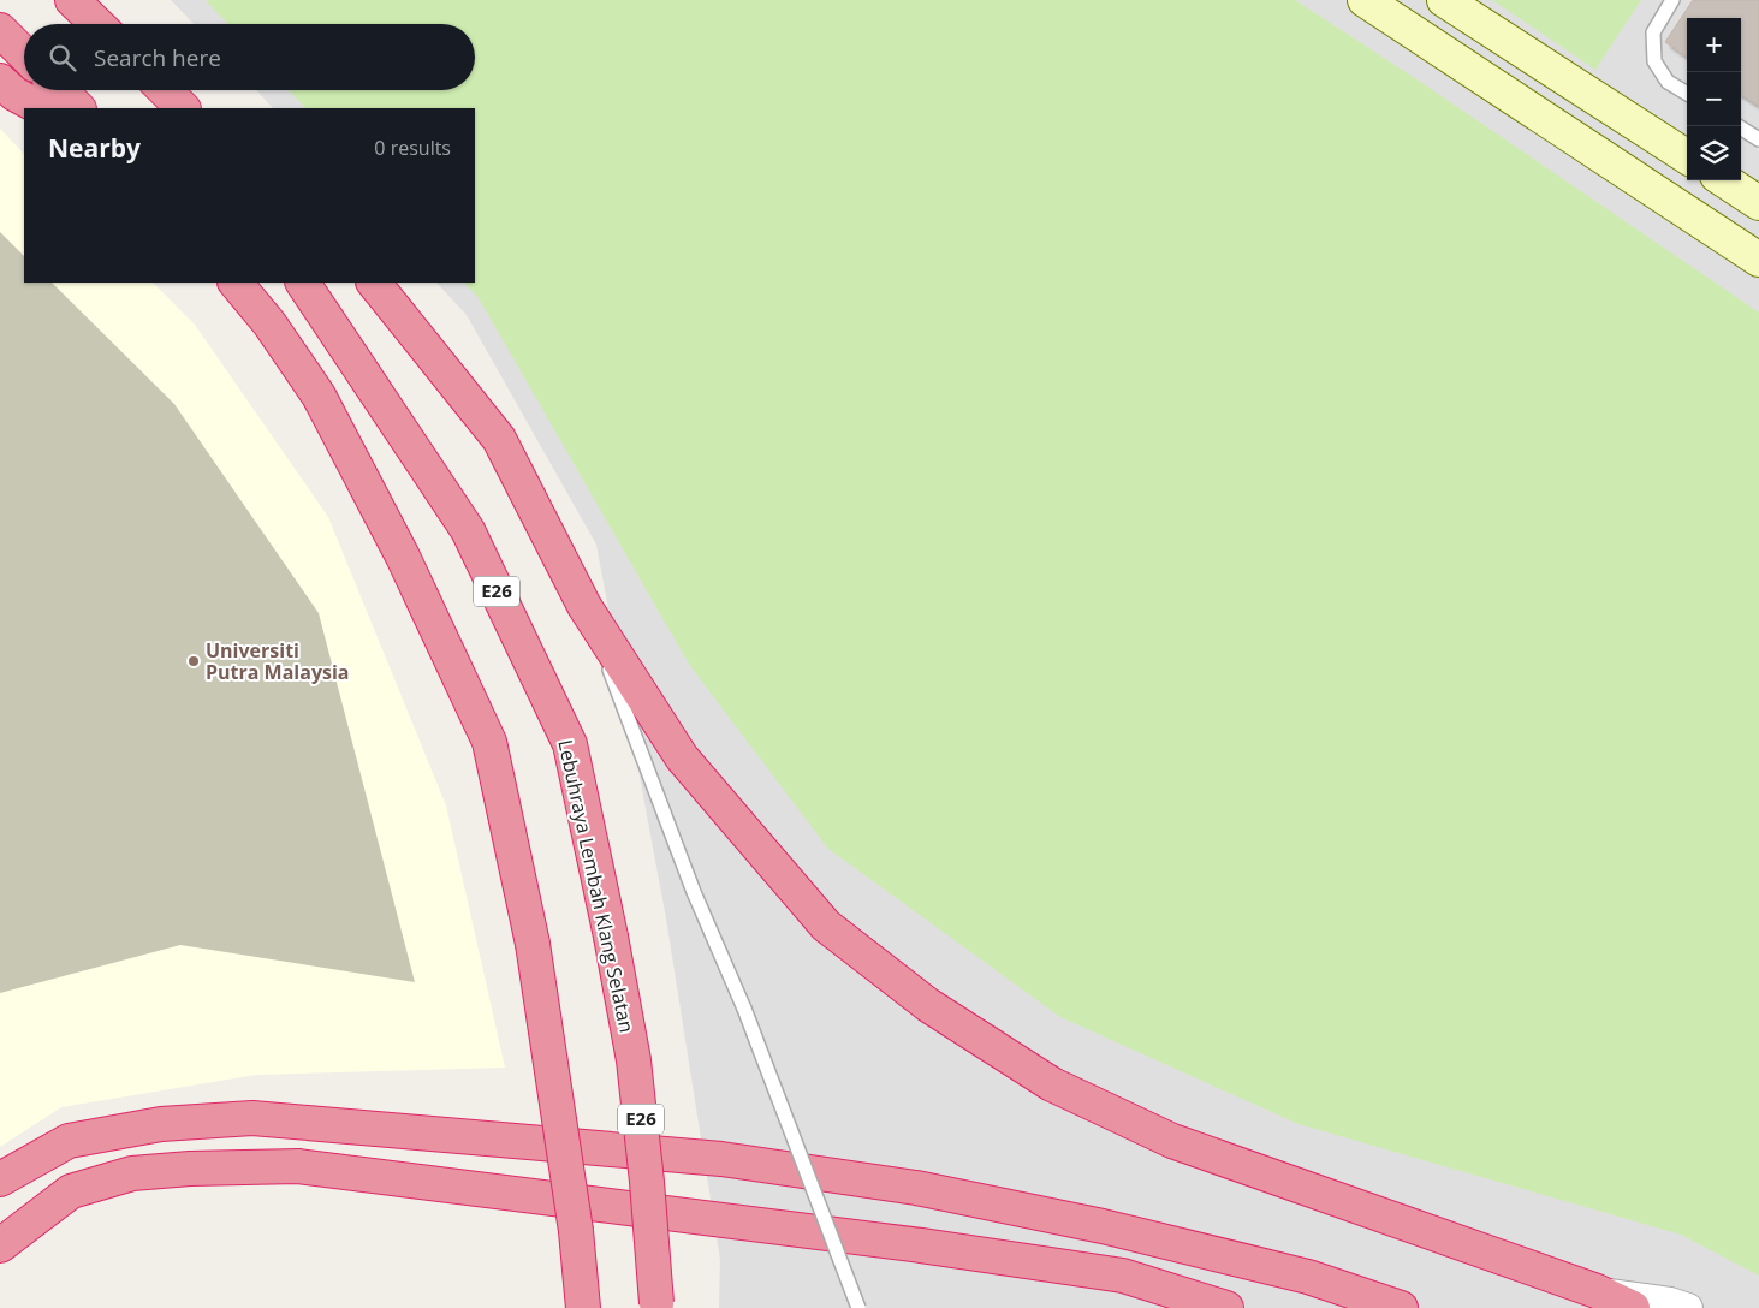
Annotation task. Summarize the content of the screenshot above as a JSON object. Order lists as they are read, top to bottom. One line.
{"streets":{"highway":["E26","Lebuhraya Lembah Klang Selatan"]},"places":["Universiti Putra Malaysia"],"page":{"map_buttons":["+","−"],"search":"Search here","heading":["Nearby","0 results"]}}
